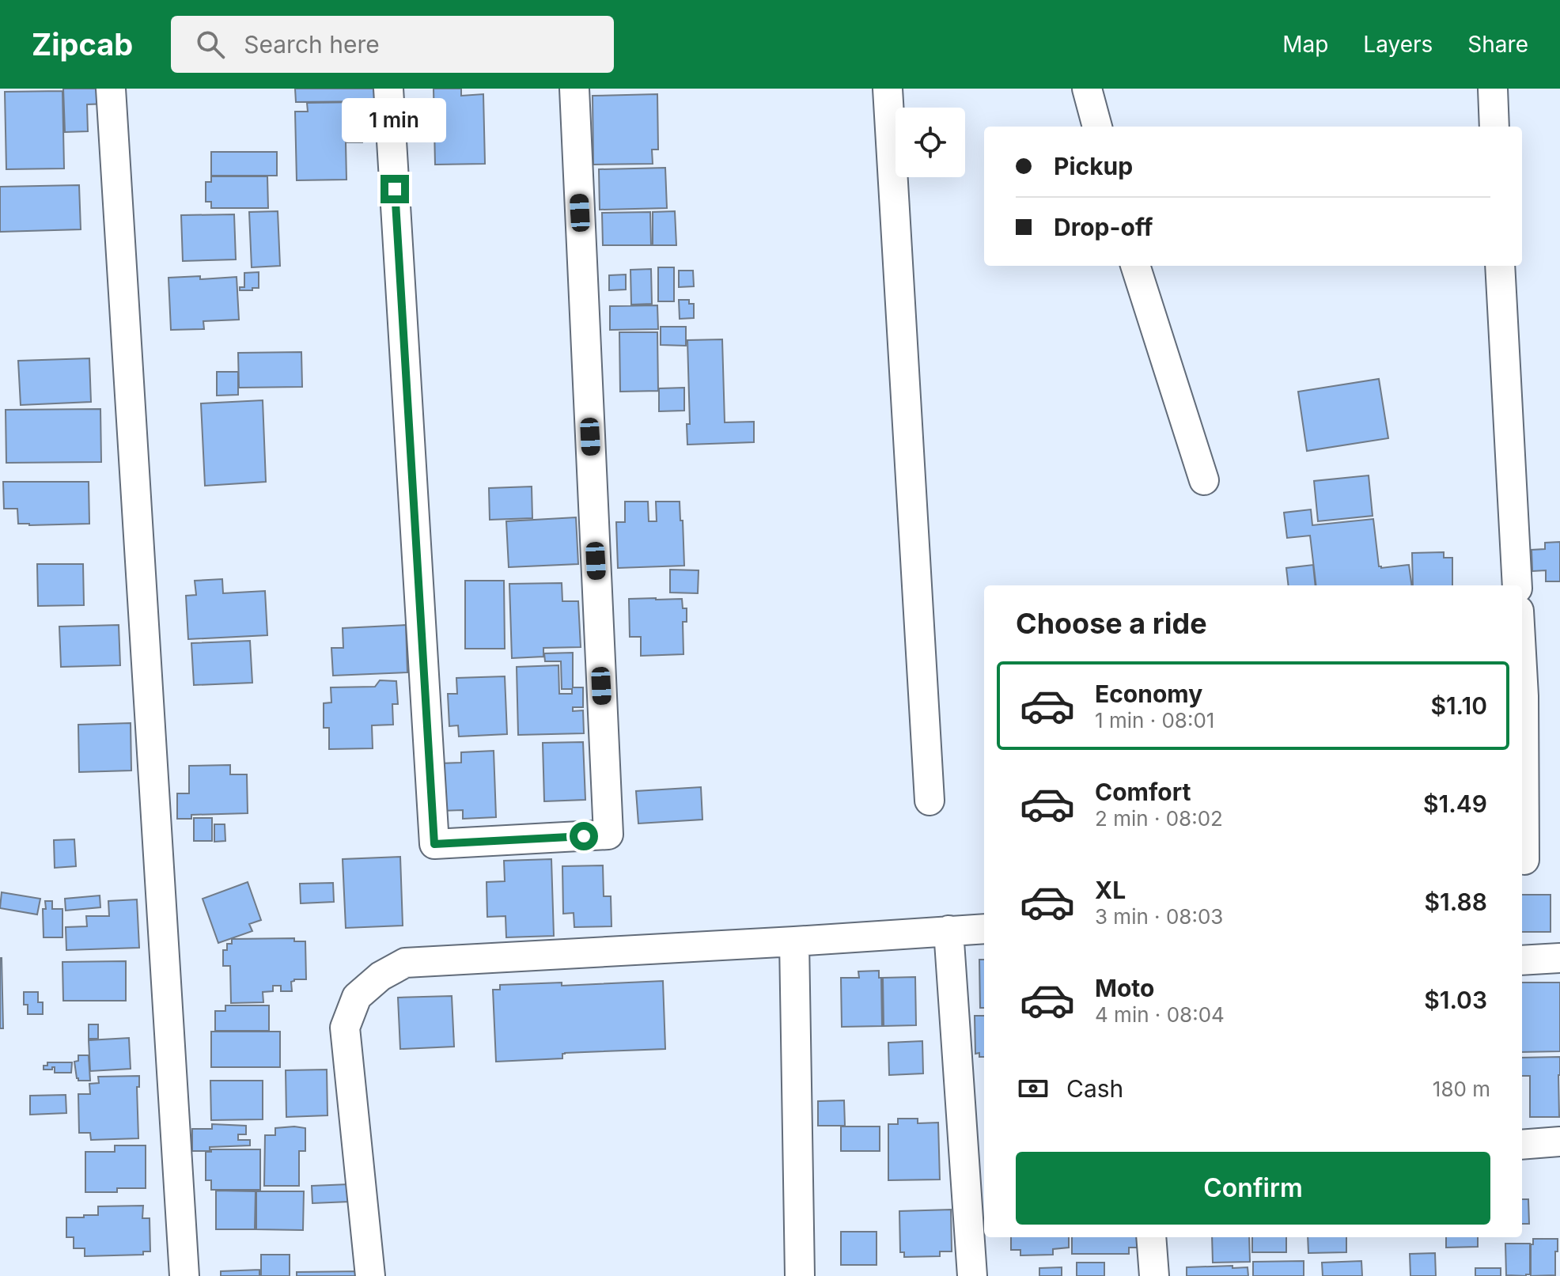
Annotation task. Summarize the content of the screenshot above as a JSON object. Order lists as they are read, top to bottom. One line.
{"page":{"header":"Zipcab","search":"Search here","nav":["Map","Layers","Share"],"bubble":"1 min","banner":["Pickup","Drop-off"],"heading":"Choose a ride","list":[{"name":"Economy","note":"1 min · 08:01","value":"$1.10"},{"name":"Comfort","note":"2 min · 08:02","value":"$1.49"},{"name":"XL","note":"3 min · 08:03","value":"$1.88"},{"name":"Moto","note":"4 min · 08:04","value":"$1.03"}],"pay":["Cash","180 m"],"buttons":"Confirm"}}
